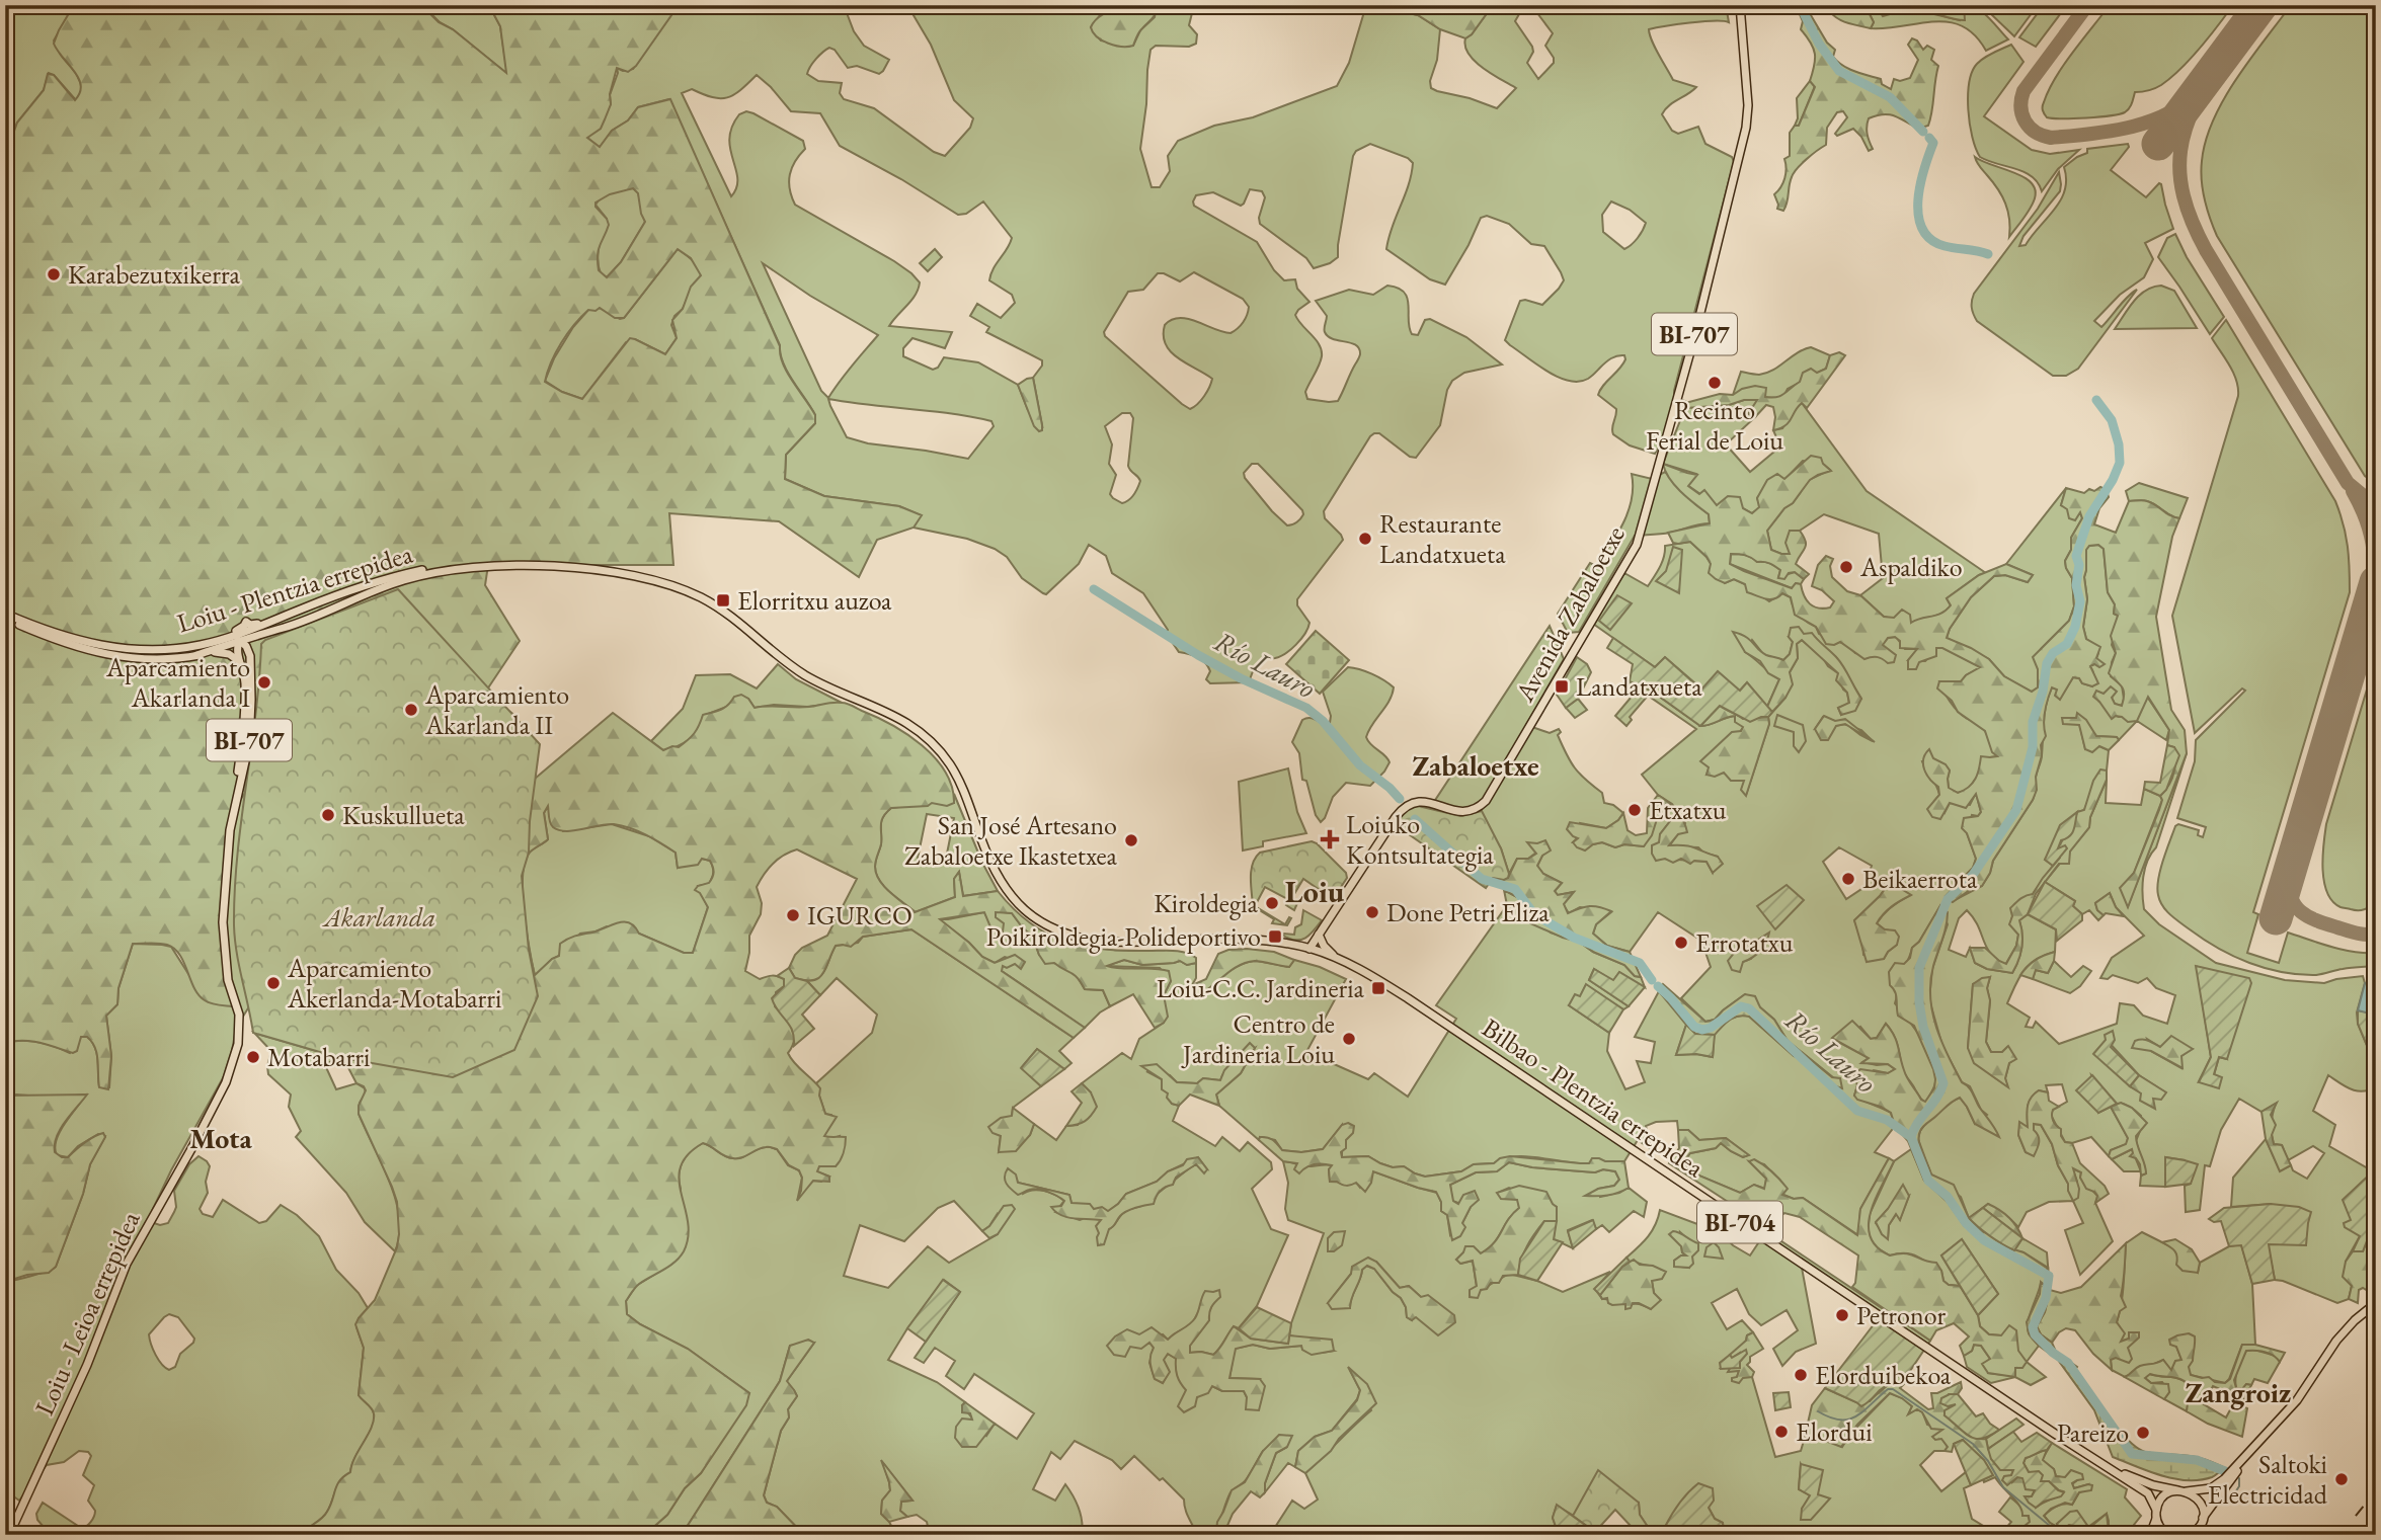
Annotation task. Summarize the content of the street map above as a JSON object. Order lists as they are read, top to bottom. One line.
{"streets":{"main road":["BI-707","Loiu - Plentzia errepidea","Avenida Zabaloetxe","Bilbao - Plentzia errepidea","BI-704","Loiu - Leioa errepidea"]},"crossings":[["BI-707","Avenida Zabaloetxe"],["BI-707","BI-704"],["BI-707","Loiu - Leioa errepidea"],["Bilbao - Plentzia errepidea","BI-704"]],"districts":["Zabaloetxe","Loiu","Mota","Zangroiz"],"water":["Río Lauro"],"parks":["Akarlanda"],"places":{"other":["Karabezutxikerra","Recinto Ferial de Loiu","Restaurante Landatxueta","Aspaldiko","Aparcamiento Akarlanda I","Aparcamiento Akarlanda II","Etxatxu","Kuskullueta","San José Artesano Zabaloetxe Ikastetxea","Beikaerrota","Kiroldegia","Done Petri Eliza","IGURCO","Errotatxu","Aparcamiento Akerlanda-Motabarri","Centro de Jardineria Loiu","Motabarri","Petronor","Elorduibekoa","Elordui","Pareizo","Saltoki Electricidad"],"transit":["Elorritxu auzoa","Landatxueta","Poikiroldegia-Polideportivo","Loiu-C.C. Jardineria"],"health":["Loiuko Kontsultategia"]}}
